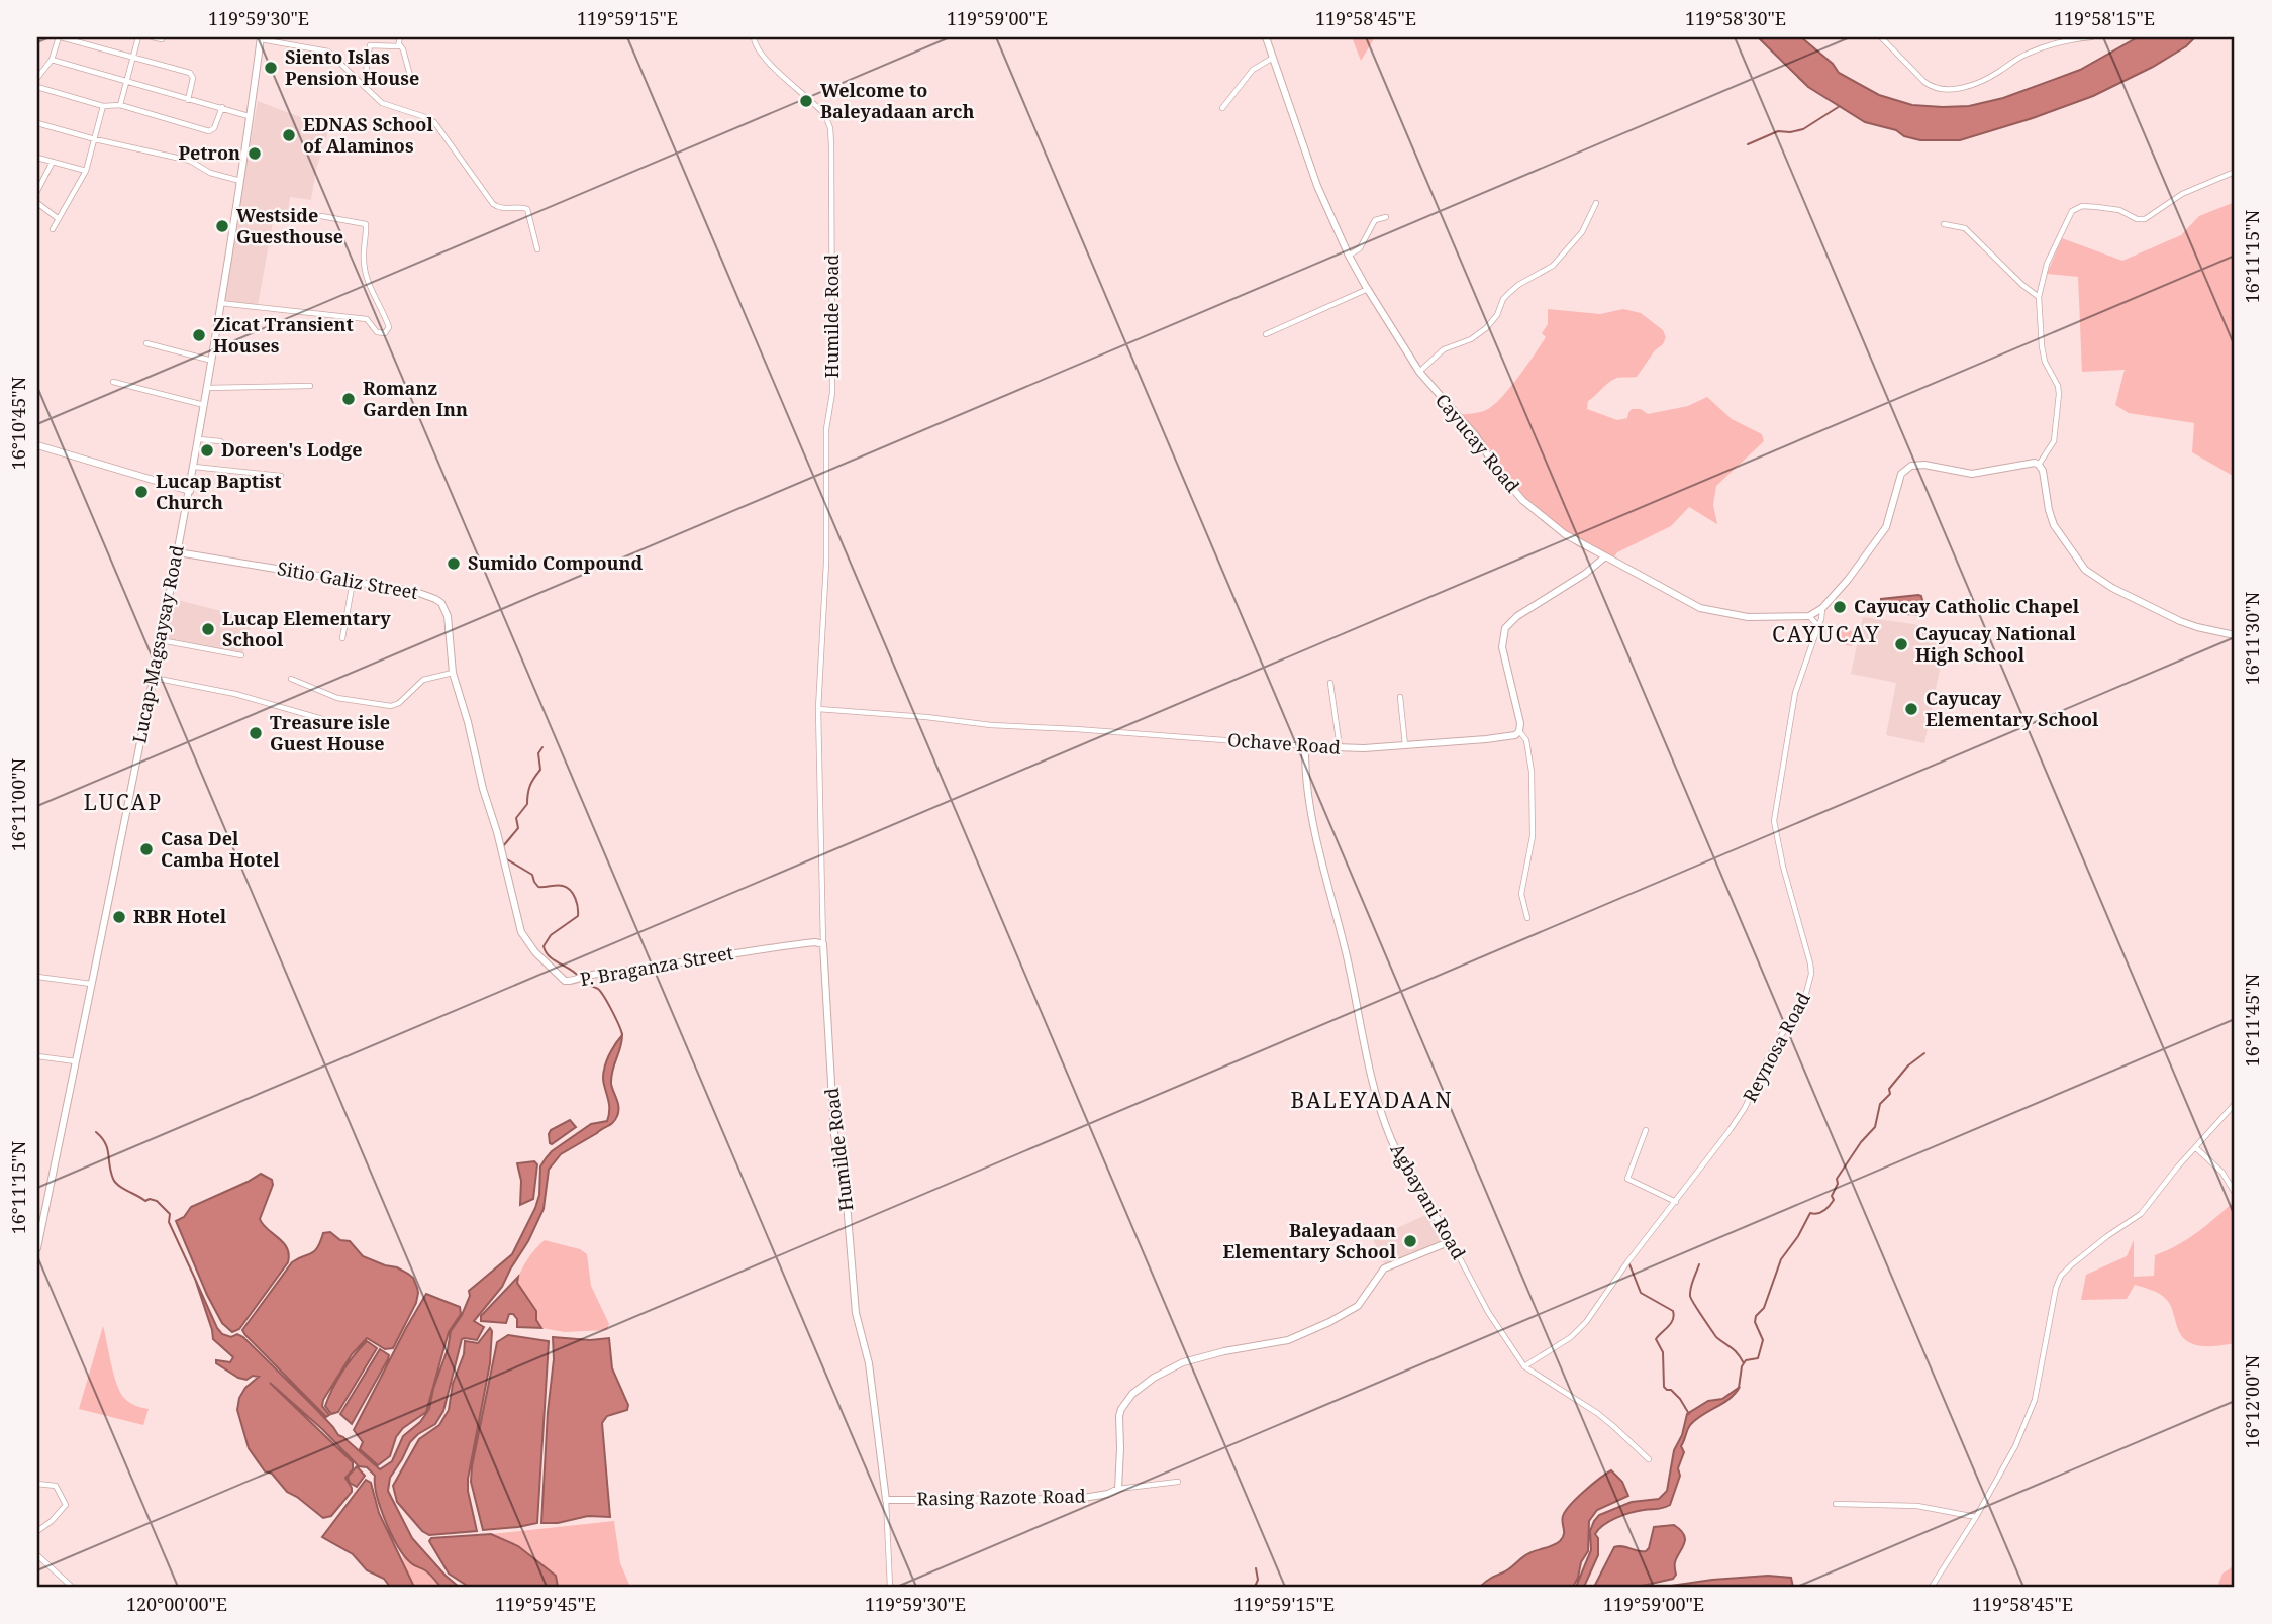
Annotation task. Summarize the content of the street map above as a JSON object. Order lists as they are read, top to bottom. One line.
{"streets":{"street":["Humilde Road","Cayucay Road","Sitio Galiz Street","Lucap-Magsaysay Road","Ochave Road","P. Braganza Street","Reynosa Road","Agbayani Road","Rasing Razote Road"]},"crossings":[["Humilde Road","Ochave Road"],["Humilde Road","P. Braganza Street"],["Humilde Road","Rasing Razote Road"],["Sitio Galiz Street","Lucap-Magsaysay Road"],["Sitio Galiz Street","P. Braganza Street"],["Ochave Road","Agbayani Road"],["Reynosa Road","Agbayani Road"]],"districts":["CAYUCAY","LUCAP","BALEYADAAN"],"places":["Siento Islas Pension House","Welcome to Baleyadaan arch","EDNAS School of Alaminos","Petron","Westside Guesthouse","Zicat Transient Houses","Romanz Garden Inn","Doreen's Lodge","Lucap Baptist Church","Sumido Compound","Cayucay Catholic Chapel","Lucap Elementary School","Cayucay National High School","Cayucay Elementary School","Treasure isle Guest House","Casa Del Camba Hotel","RBR Hotel","Baleyadaan Elementary School"],"coordinates":["119°59'30\"E","119°59'15\"E","119°59'00\"E","119°58'45\"E","119°58'30\"E","119°58'15\"E","16°11'15\"N","16°10'45\"N","16°11'30\"N","16°11'00\"N","16°11'45\"N","16°12'00\"N","120°00'00\"E","119°59'45\"E"]}
